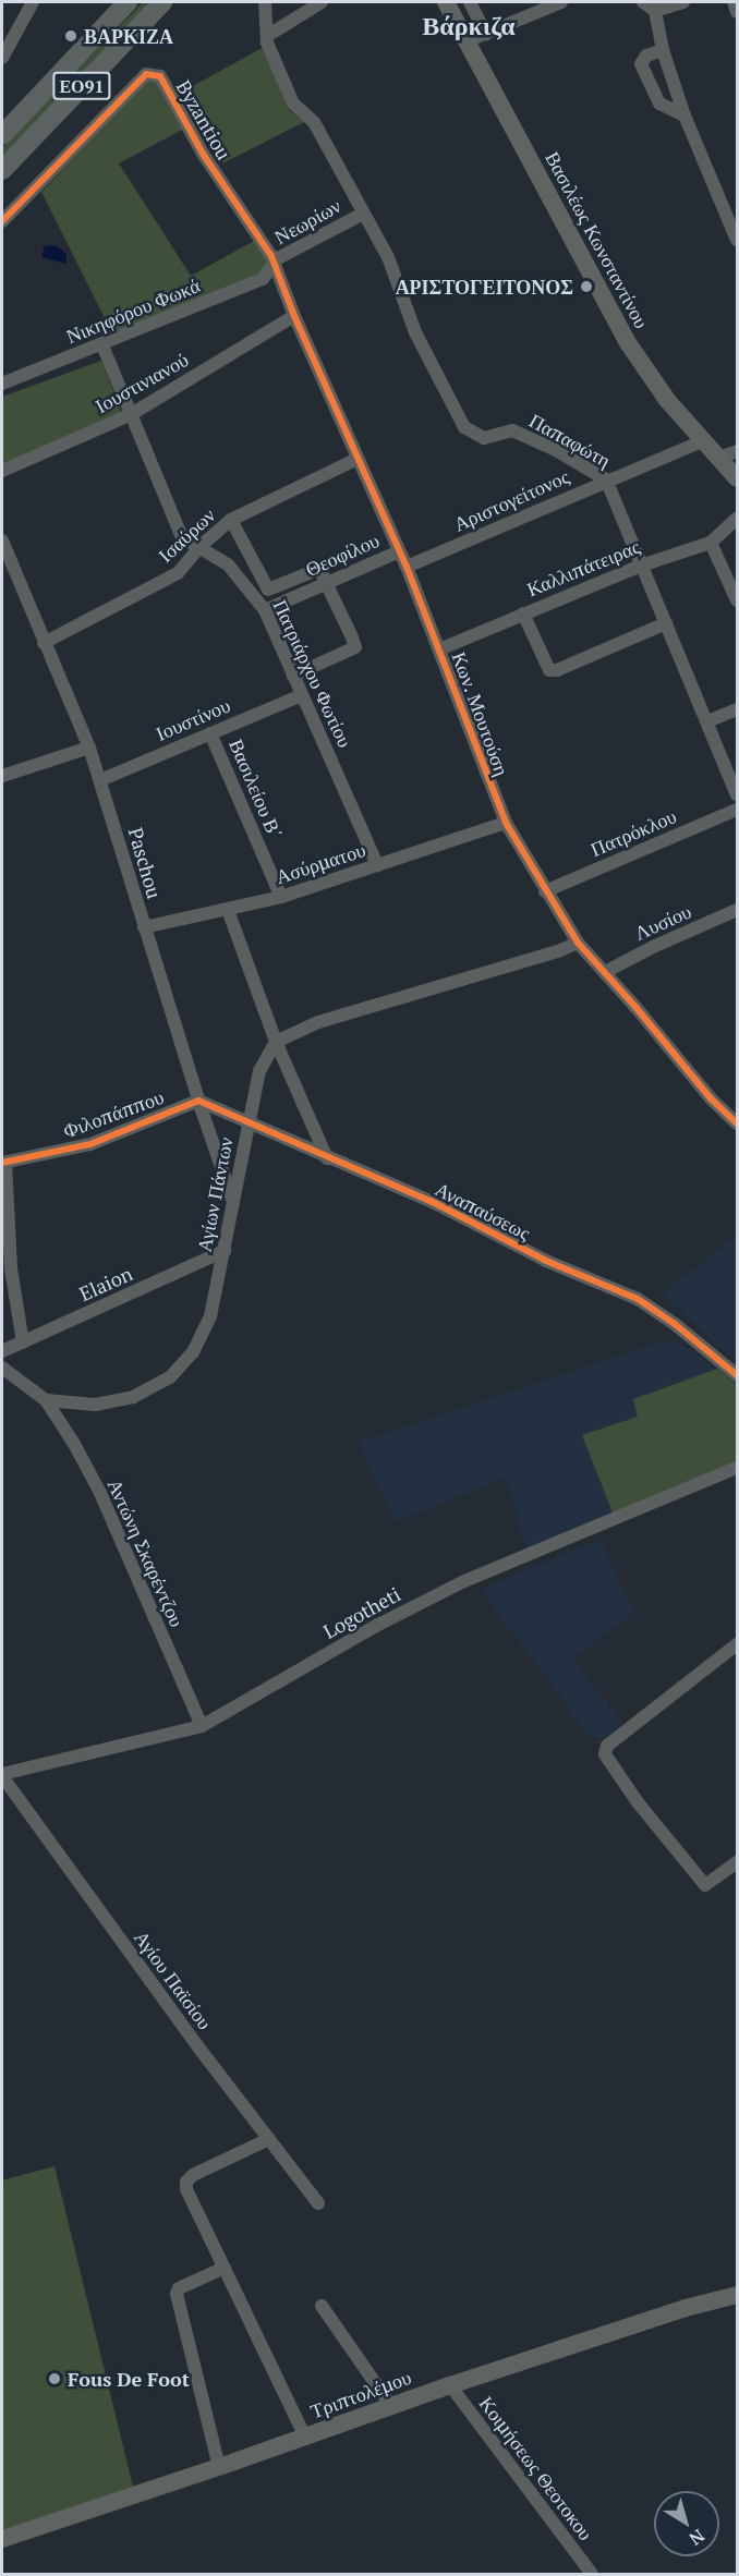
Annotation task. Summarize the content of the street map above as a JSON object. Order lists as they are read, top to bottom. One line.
{"streets":{"main road":["ΕΟ91"],"street":["Byzantiou","Νεωρίων","Βασιλέως Κωνσταντίνου","Νικηφόρου Φωκά","Ιουστινιανού","Παπαφώτη","Αριστογείτονος","Ισαύρων","Θεοφίλου","Καλλιπάτειρας","Πατριάρχου Φωτίου","Κων. Μουτούση","Ιουστίνου","Βασιλείου Β΄","Πατρόκλου","Paschou","Ασύρματου","Λυσίου","Φιλοπάππου","Αγίων Πάντων","Αναπαύσεως","Elaion","Αντώνη Σκαρέντζου","Logotheti","Αγίου Παϊσίου","Τριπτολέμου","Κοιμήσεως Θεοτοκου"]},"crossings":[["Byzantiou","Νεωρίων"],["Byzantiou","Νικηφόρου Φωκά"],["Byzantiou","Κων. Μουτούση"],["Νεωρίων","Νικηφόρου Φωκά"],["Νεωρίων","Παπαφώτη"],["Νεωρίων","Κων. Μουτούση"],["Βασιλέως Κωνσταντίνου","Αριστογείτονος"],["Νικηφόρου Φωκά","Πατριάρχου Φωτίου"],["Νικηφόρου Φωκά","Κων. Μουτούση"],["Ιουστινιανού","Πατριάρχου Φωτίου"],["Ιουστινιανού","Κων. Μουτούση"],["Παπαφώτη","Αριστογείτονος"],["Παπαφώτη","Καλλιπάτειρας"],["Αριστογείτονος","Κων. Μουτούση"],["Ισαύρων","Πατριάρχου Φωτίου"],["Ισαύρων","Κων. Μουτούση"],["Ισαύρων","Paschou"],["Θεοφίλου","Πατριάρχου Φωτίου"],["Θεοφίλου","Κων. Μουτούση"],["Καλλιπάτειρας","Κων. Μουτούση"],["Πατριάρχου Φωτίου","Ιουστίνου"],["Πατριάρχου Φωτίου","Ασύρματου"],["Κων. Μουτούση","Πατρόκλου"],["Κων. Μουτούση","Ασύρματου"],["Κων. Μουτούση","Λυσίου"],["Ιουστίνου","Βασιλείου Β΄"],["Ιουστίνου","Paschou"],["Βασιλείου Β΄","Ασύρματου"],["Paschou","Ασύρματου"],["Paschou","Φιλοπάππου"],["Paschou","Αγίων Πάντων"],["Paschou","Αναπαύσεως"],["Φιλοπάππου","Αναπαύσεως"],["Αγίων Πάντων","Αναπαύσεως"],["Αγίων Πάντων","Elaion"],["Αγίων Πάντων","Αντώνη Σκαρέντζου"],["Αντώνη Σκαρέντζου","Logotheti"],["Logotheti","Αγίου Παϊσίου"],["Τριπτολέμου","Κοιμήσεως Θεοτοκου"]],"districts":["Βάρκιζα"],"places":["ΒΑΡΚΙΖΑ","ΑΡΙΣΤΟΓΕΙΤΟΝΟΣ","Fous De Foot"],"north":"bottom right"}
